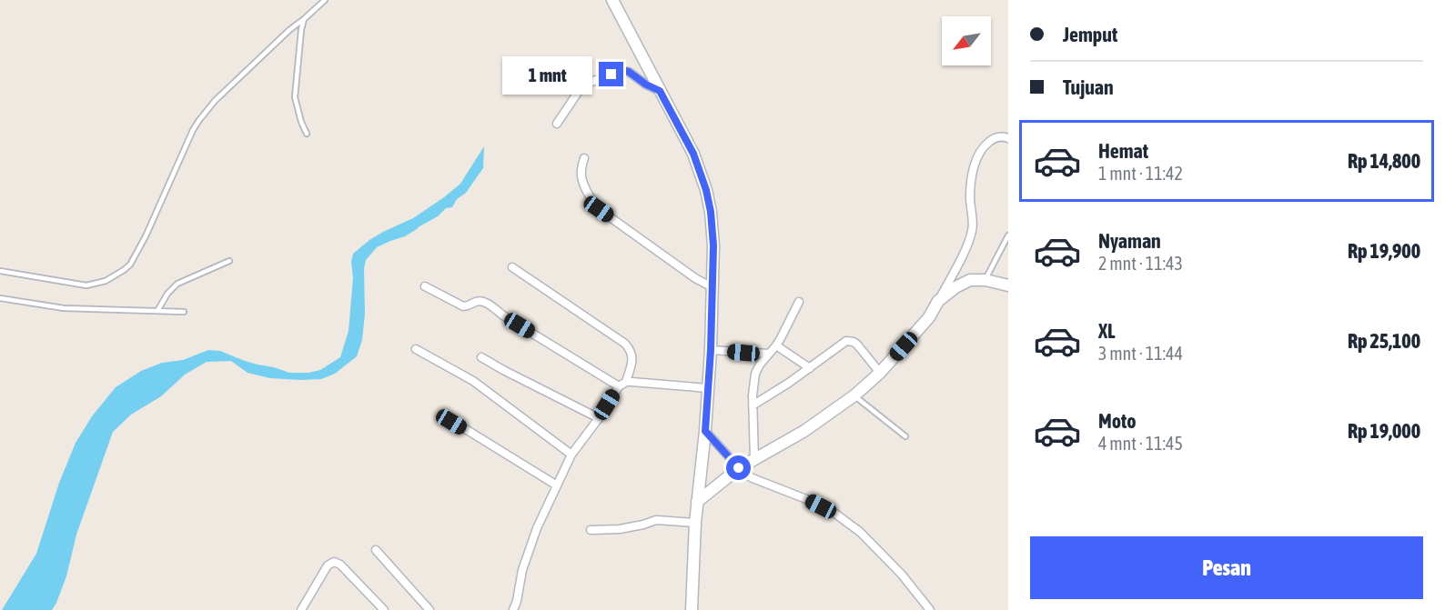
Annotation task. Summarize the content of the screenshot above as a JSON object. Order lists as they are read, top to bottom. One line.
{"north":"bottom left","page":{"banner":["Jemput","Tujuan"],"bubble":"1 mnt","list":[{"name":"Hemat","note":"1 mnt · 11:42","value":"Rp 14,800"},{"name":"Nyaman","note":"2 mnt · 11:43","value":"Rp 19,900"},{"name":"XL","note":"3 mnt · 11:44","value":"Rp 25,100"},{"name":"Moto","note":"4 mnt · 11:45","value":"Rp 19,000"}],"buttons":"Pesan"}}
